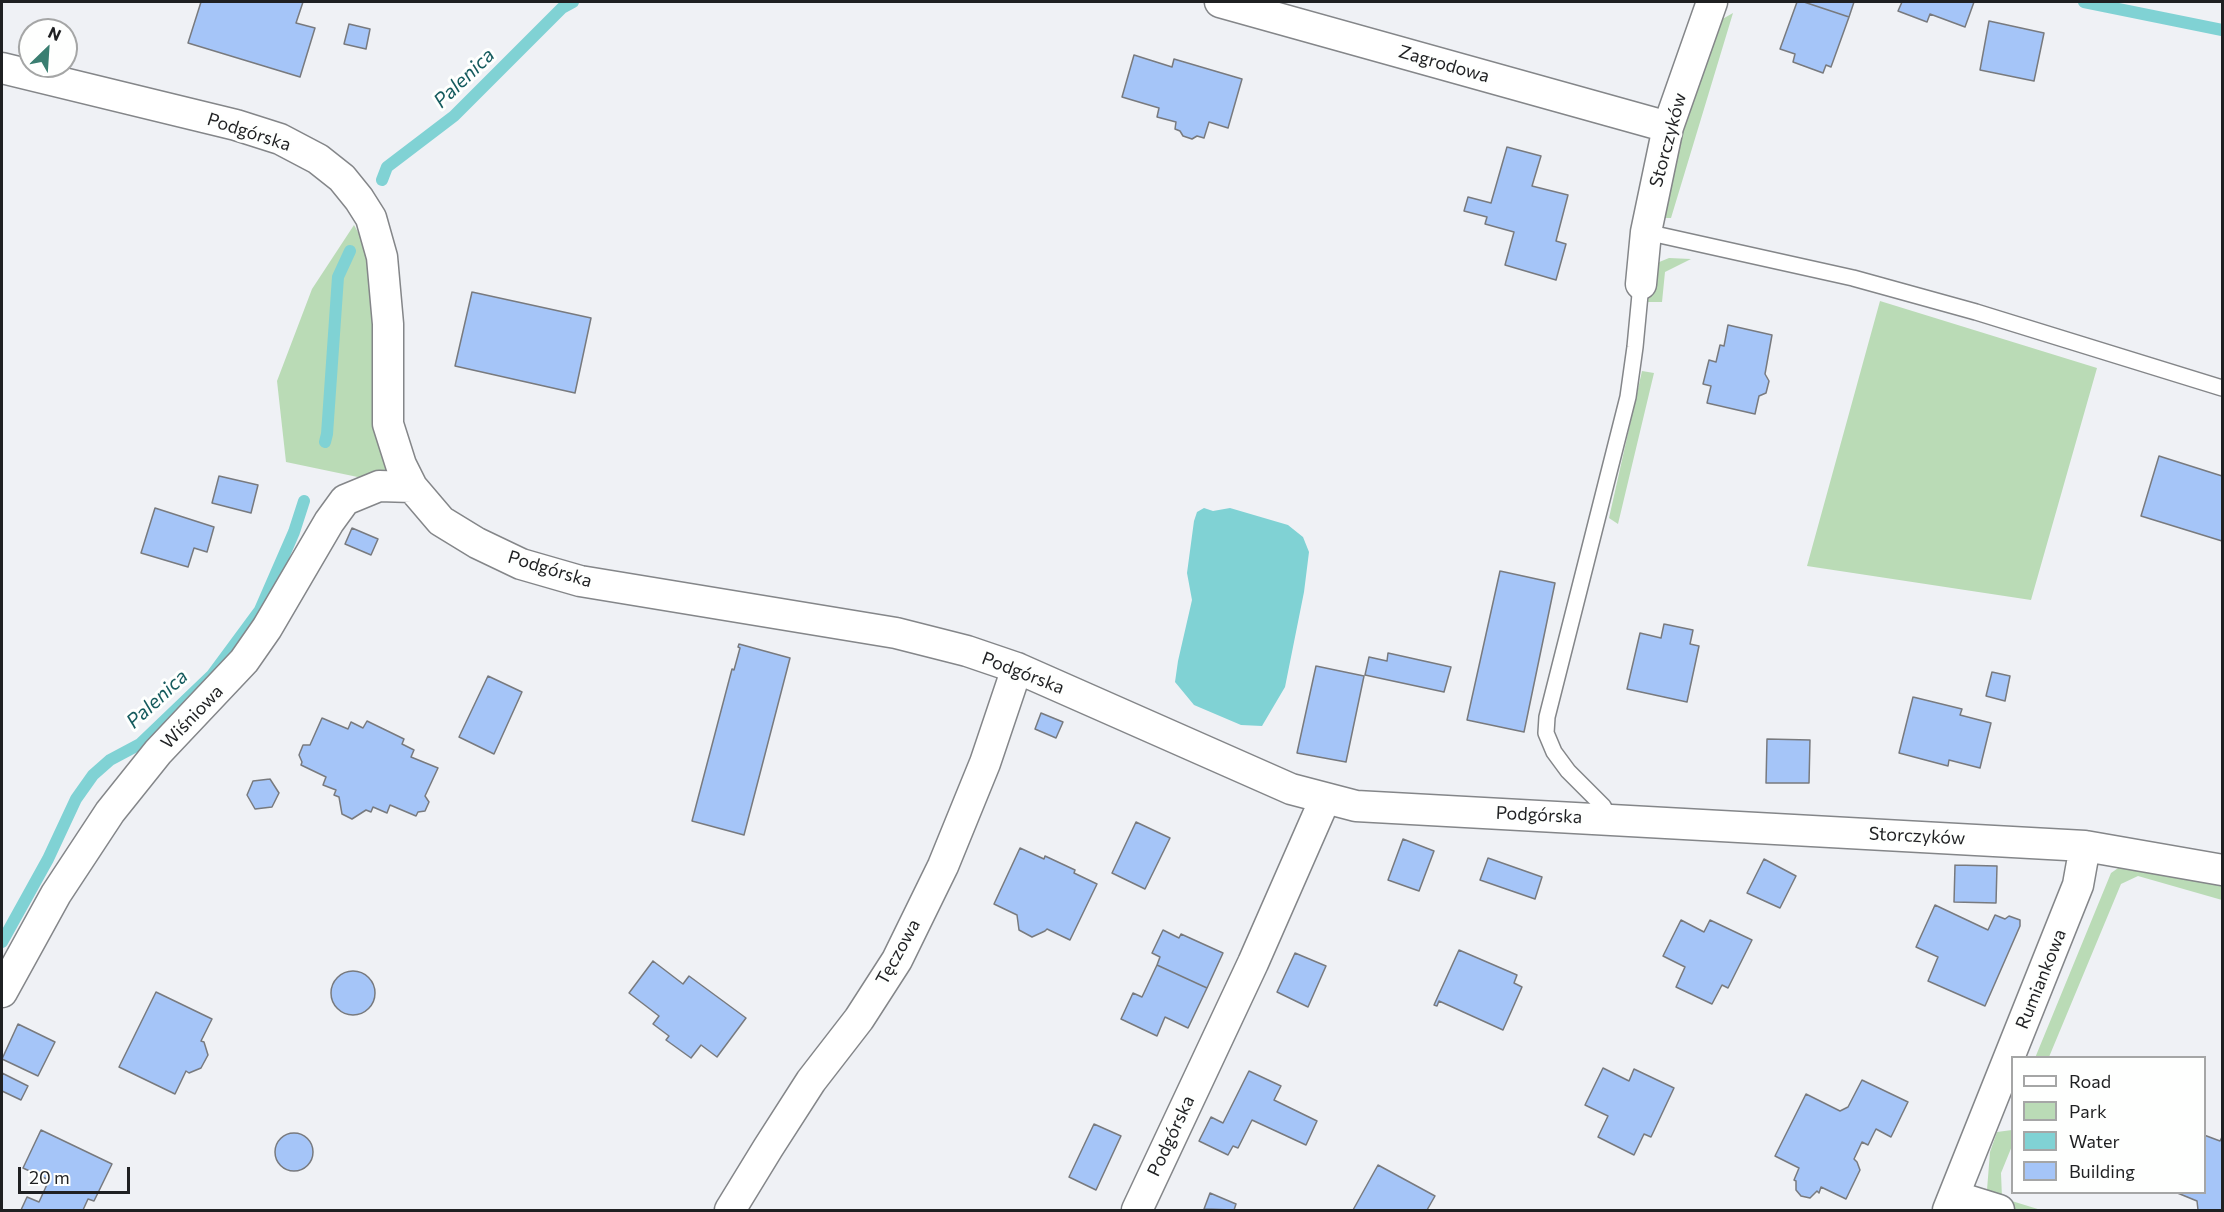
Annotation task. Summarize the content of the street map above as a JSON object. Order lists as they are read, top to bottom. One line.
{"streets":{"street":["Zagrodowa","Podgórska","Storczyków","Wiśniowa","Tęczowa","Rumiankowa"]},"crossings":[["Zagrodowa","Storczyków"],["Podgórska","Storczyków"],["Podgórska","Wiśniowa"],["Podgórska","Tęczowa"],["Storczyków","Rumiankowa"]],"water":["Palenica"],"legend":["Road","Park","Water","Building"],"scale_bar":"20 m","north":"top right"}
